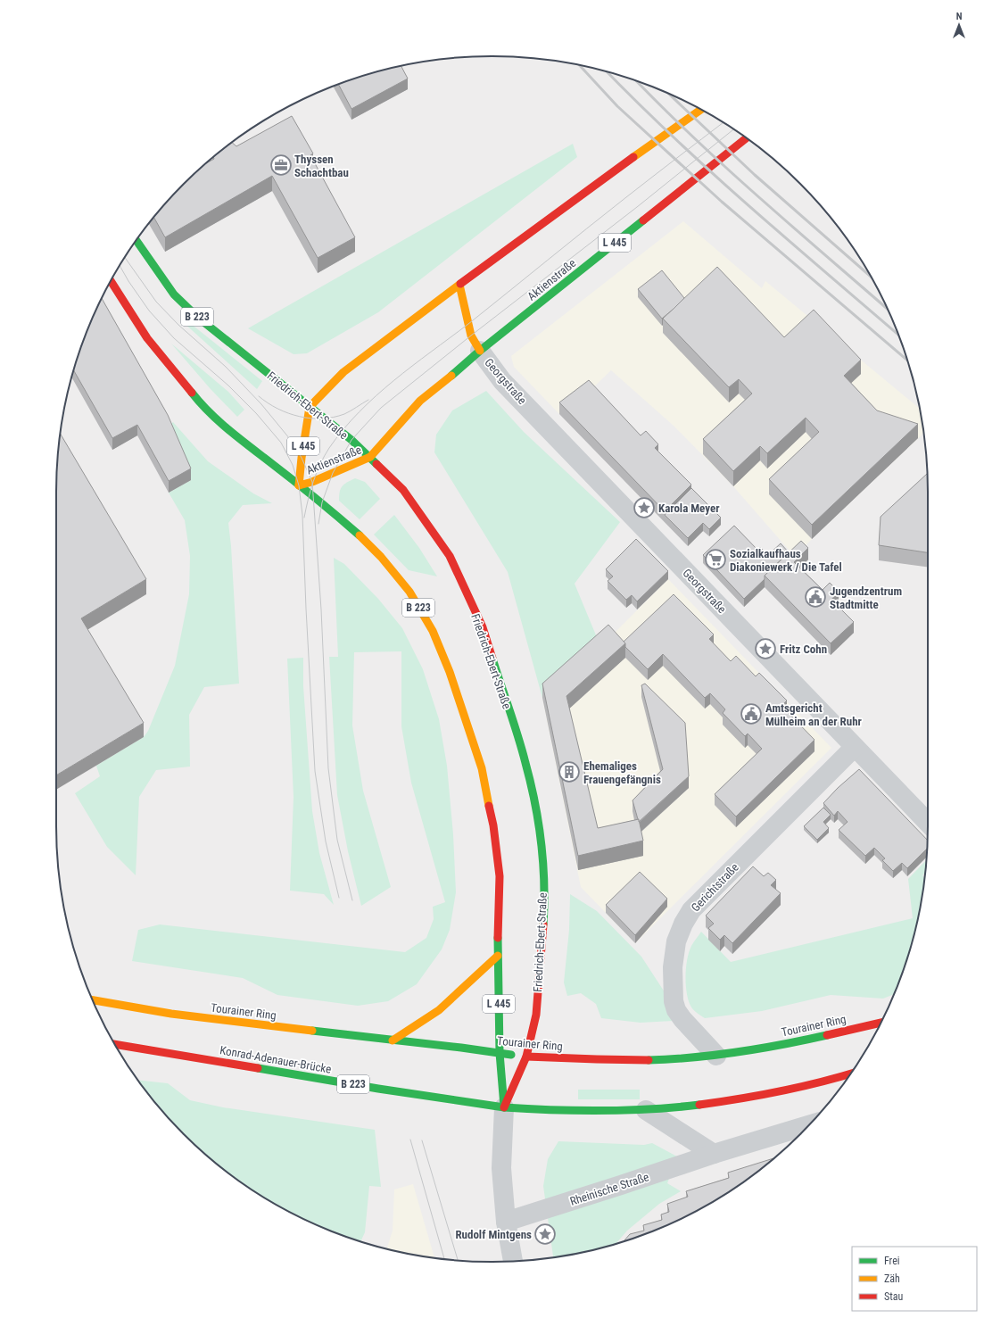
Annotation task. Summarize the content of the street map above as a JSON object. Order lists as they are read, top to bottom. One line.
{"streets":{"main road":["L 445","Aktienstraße","B 223","Friedrich-Ebert-Straße","Tourainer Ring","Konrad-Adenauer-Brücke"],"street":["Georgstraße","Gerichtstraße","Rheinische Straße"]},"crossings":[["Aktienstraße","Georgstraße"],["Aktienstraße","Friedrich-Ebert-Straße"],["Georgstraße","Gerichtstraße"],["Friedrich-Ebert-Straße","Tourainer Ring"],["Friedrich-Ebert-Straße","Konrad-Adenauer-Brücke"],["Friedrich-Ebert-Straße","Rheinische Straße"],["Gerichtstraße","Tourainer Ring"]],"places":{"office":["Thyssen Schachtbau"],"place":["Karola Meyer","Fritz Cohn","Rudolf Mintgens"],"supermarket":["Sozialkaufhaus Diakoniewerk / Die Tafel"],"public building":["Jugendzentrum Stadtmitte","Amtsgericht Mülheim an der Ruhr"],"building":["Ehemaliges Frauengefängnis"]},"legend":["Frei","Zäh","Stau"],"north":"top"}
